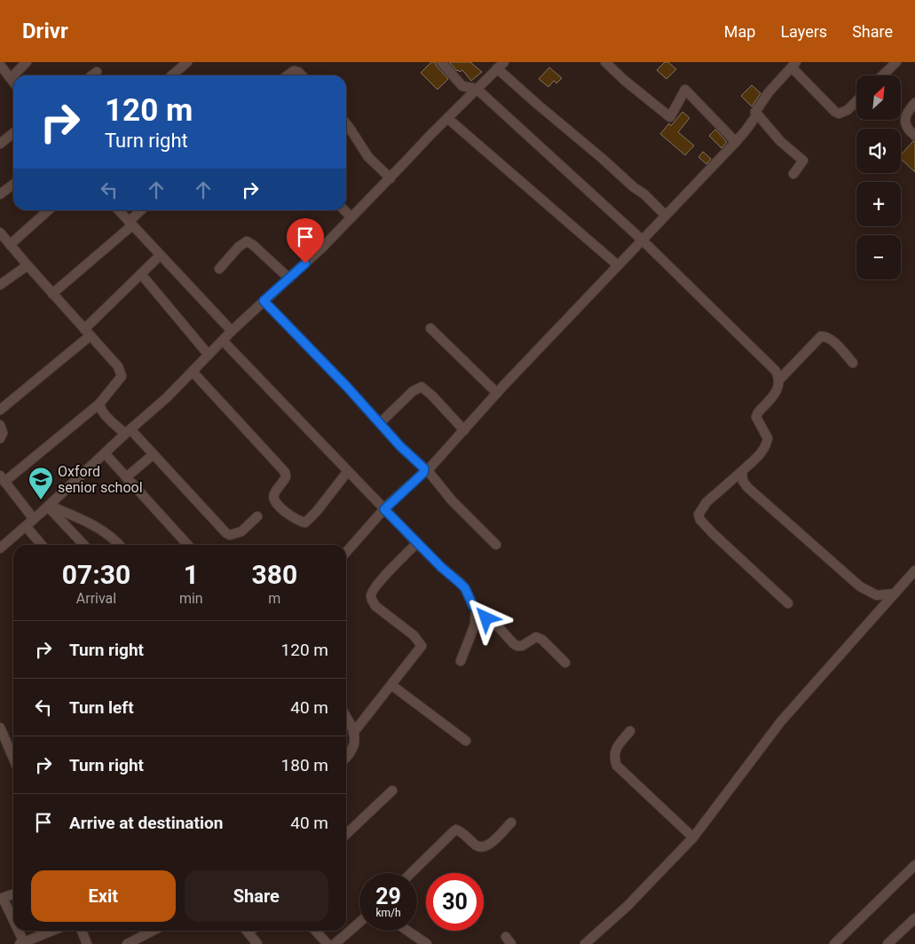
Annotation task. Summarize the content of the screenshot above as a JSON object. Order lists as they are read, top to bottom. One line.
{"places":{"school or university":["Oxford senior school"]},"north":"top right","page":{"header":"Drivr","nav":["Map","Layers","Share"],"map_buttons":["+","−"],"turn":["120 m","Turn right"],"eta":["07:30","Arrival","1","min","380","m"],"list":[{"name":"Turn right","value":"120 m"},{"name":"Turn left","value":"40 m"},{"name":"Turn right","value":"180 m"},{"name":"Arrive at destination","value":"40 m"}],"buttons":["Exit","Share"],"speed":"29 km/h","limit":"30"}}
